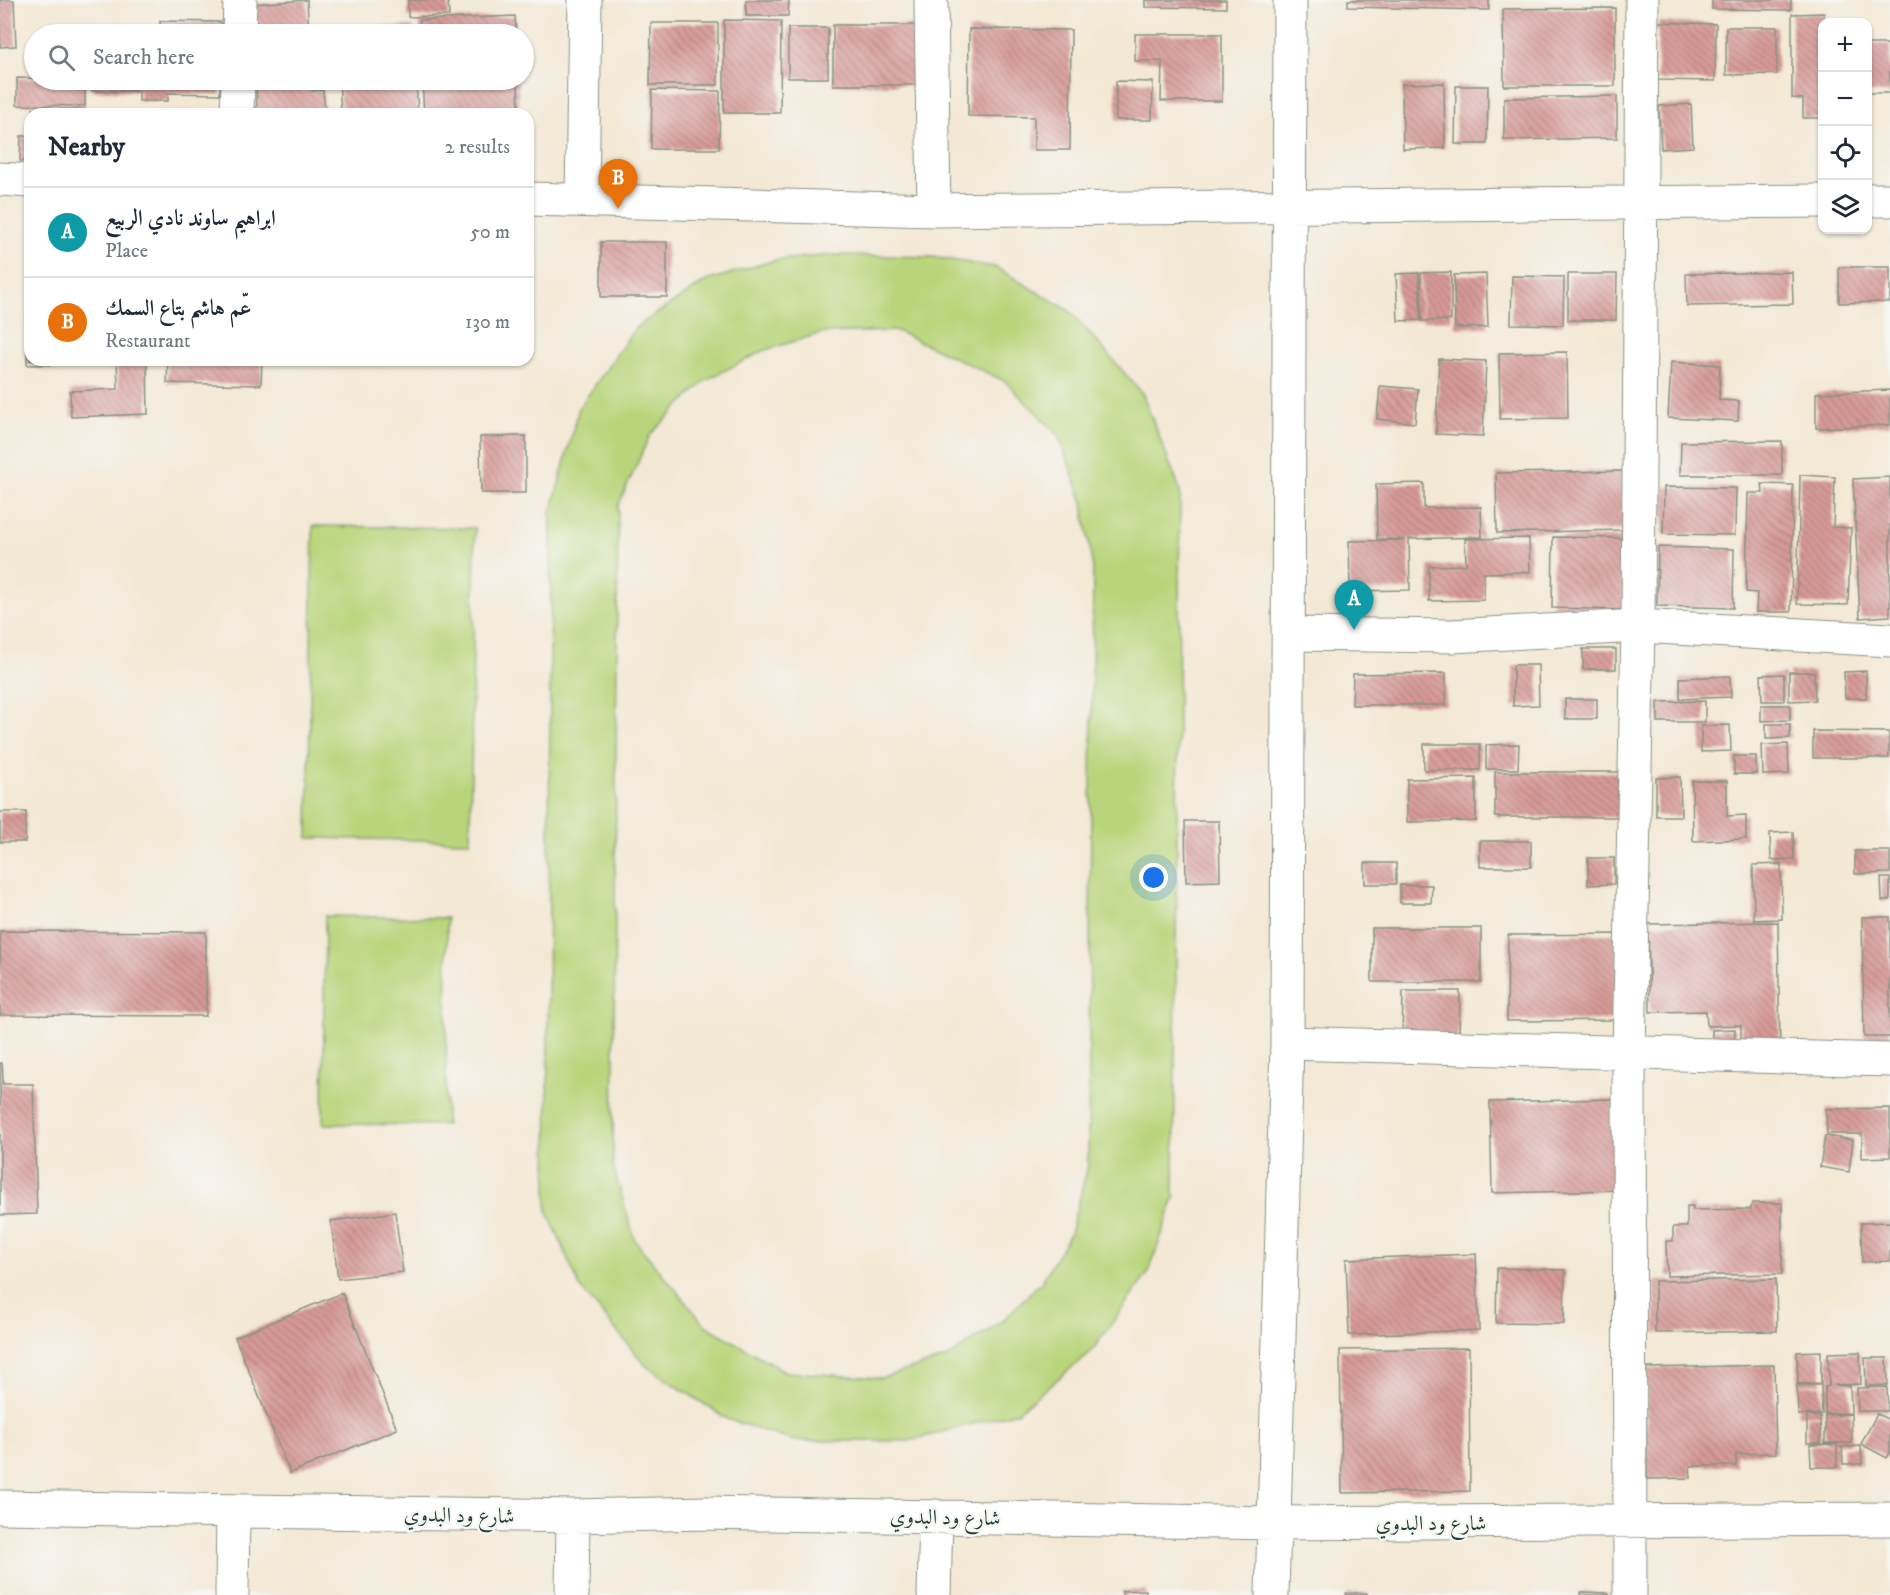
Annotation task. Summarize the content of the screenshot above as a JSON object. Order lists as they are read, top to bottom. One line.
{"streets":{"street":["شارع ود البدوي"]},"page":{"map_buttons":["+","−"],"search":"Search here","heading":["Nearby","2 results"],"pins":["B","A"],"list":[{"mark":"A","name":"ابراهيم ساوند نادي الربيع","note":"Place","value":"50 m"},{"mark":"B","name":"عّم هاشم بتاع السمك","note":"Restaurant","value":"130 m"}]}}
